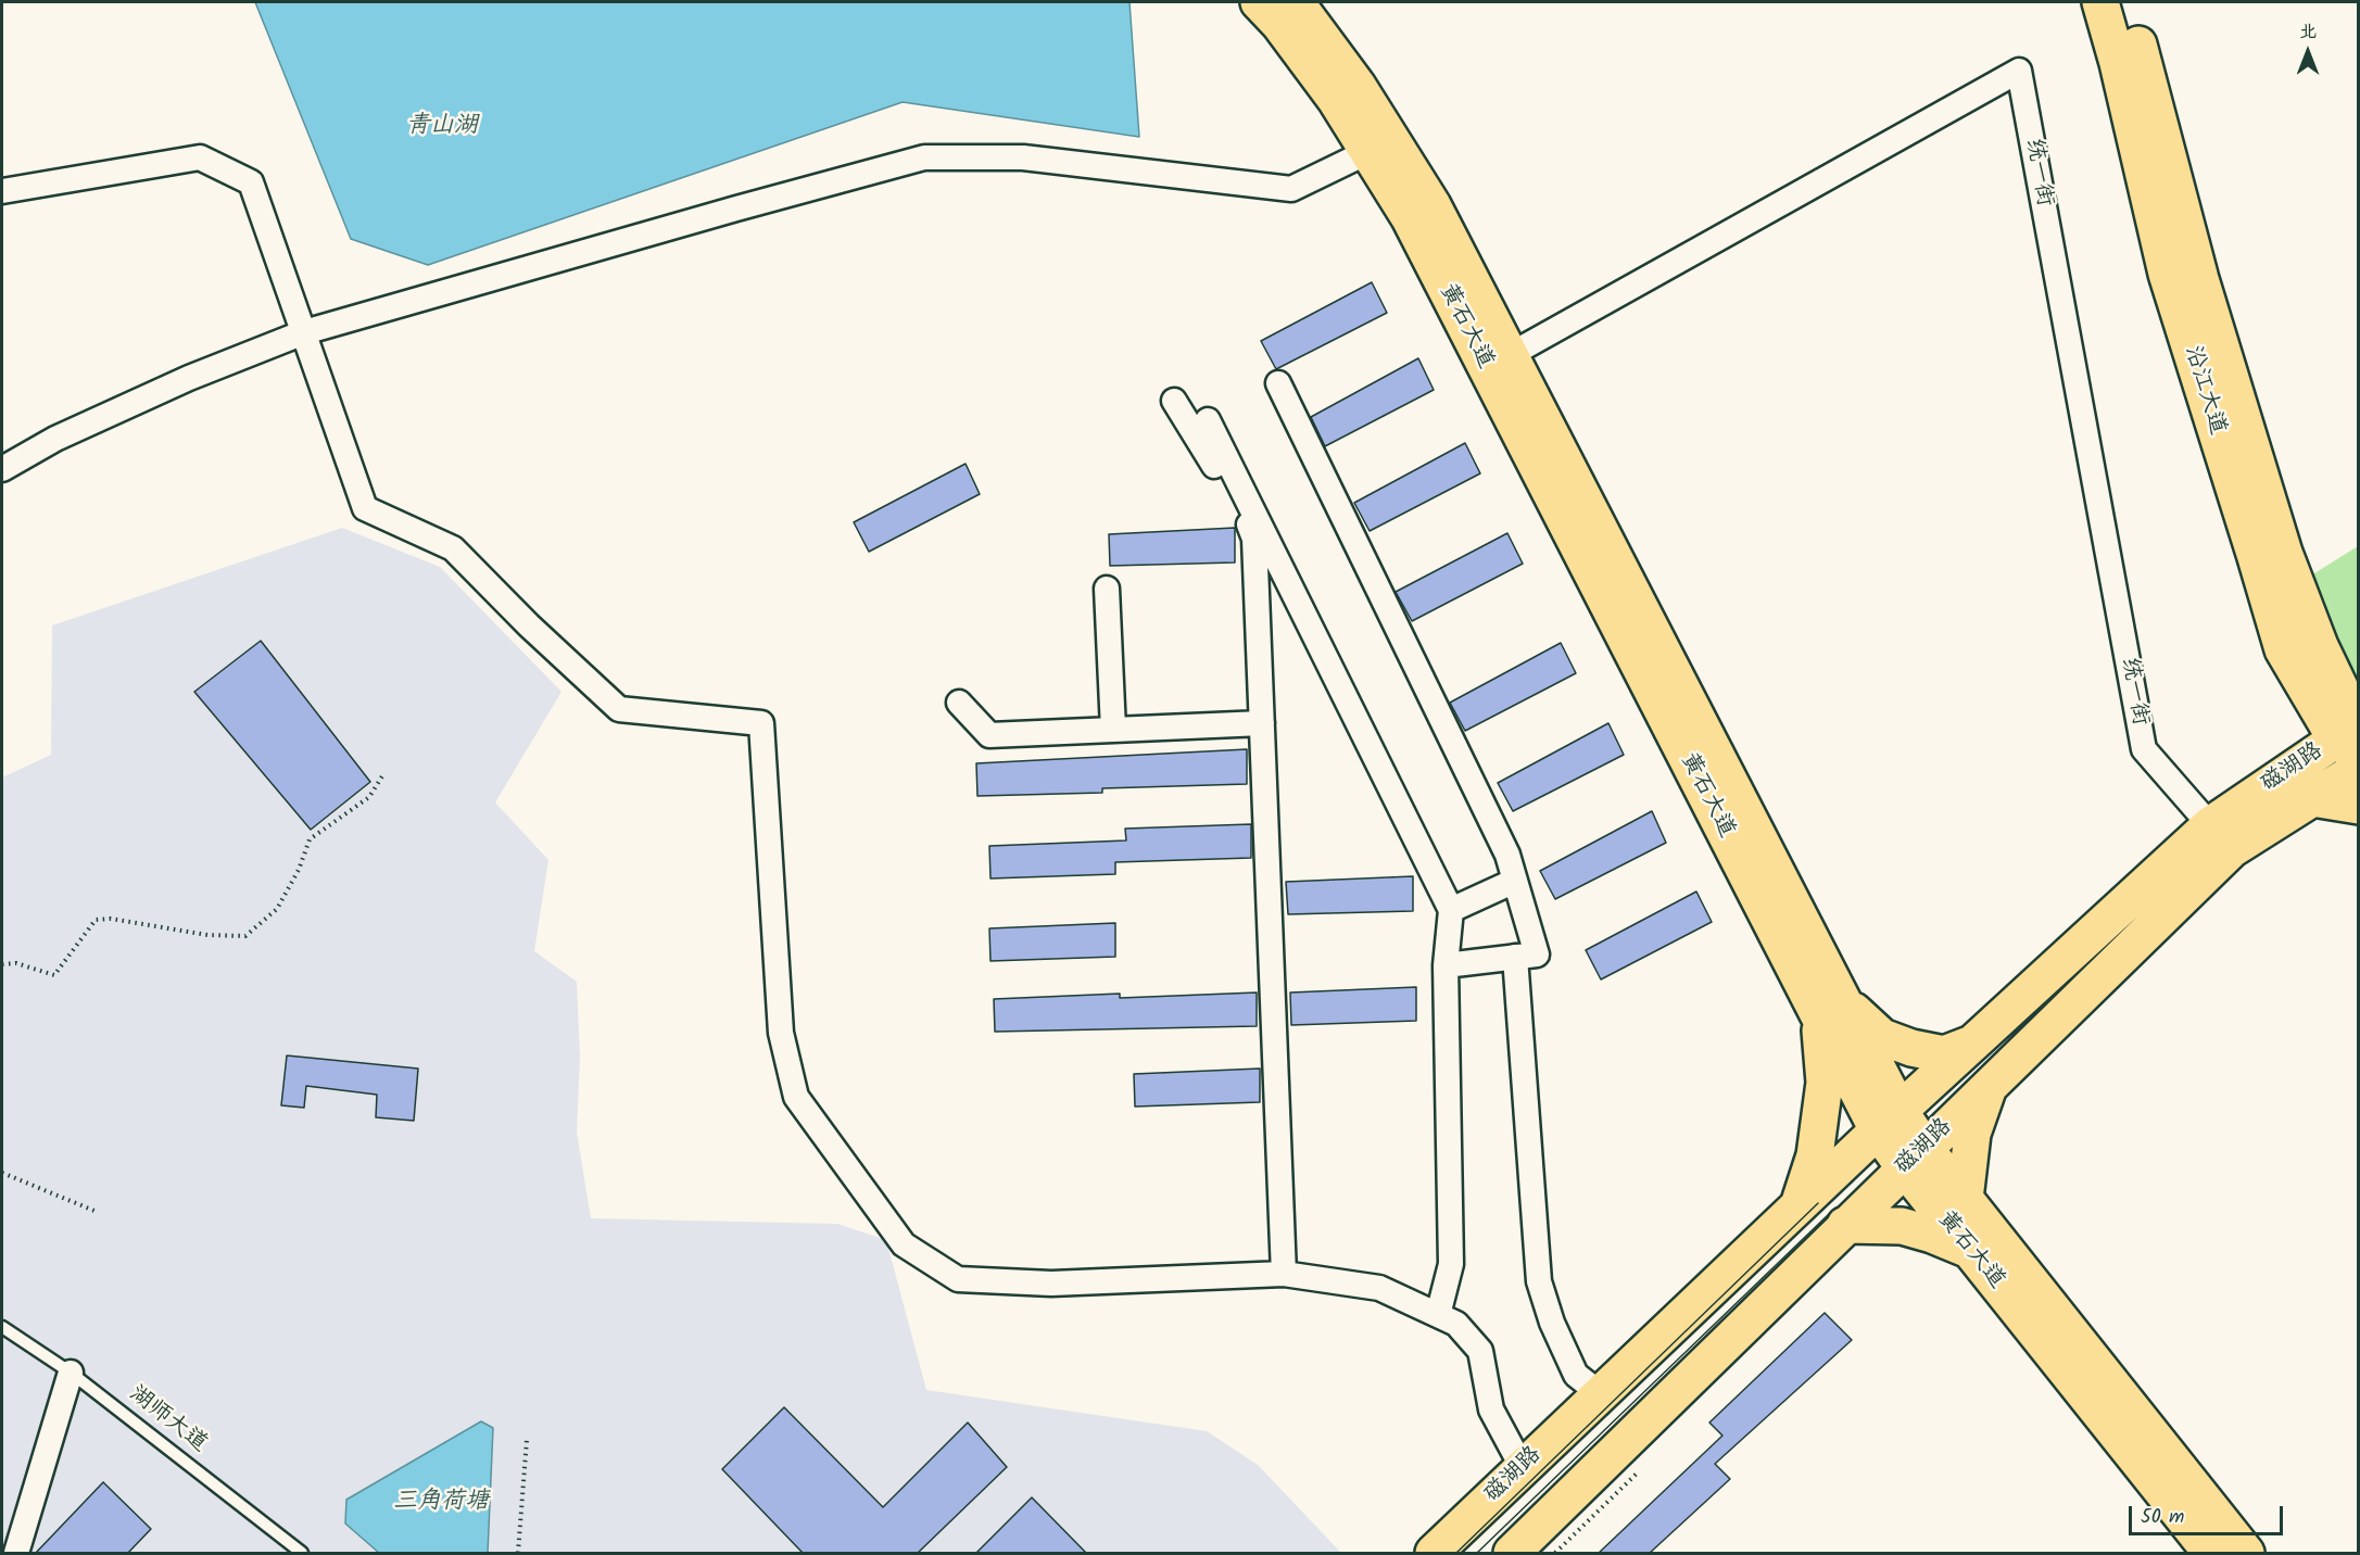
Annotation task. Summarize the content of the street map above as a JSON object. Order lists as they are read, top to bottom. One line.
{"streets":{"main road":["黄石大道","沿江大道","磁湖路"],"street":["统一街"],"lane":["湖师大道"]},"crossings":[["统一街","黄石大道"],["统一街","磁湖路"],["黄石大道","磁湖路"],["沿江大道","磁湖路"]],"water":["青山湖","三角荷塘"],"scale_bar":"50 m","north":"top"}
